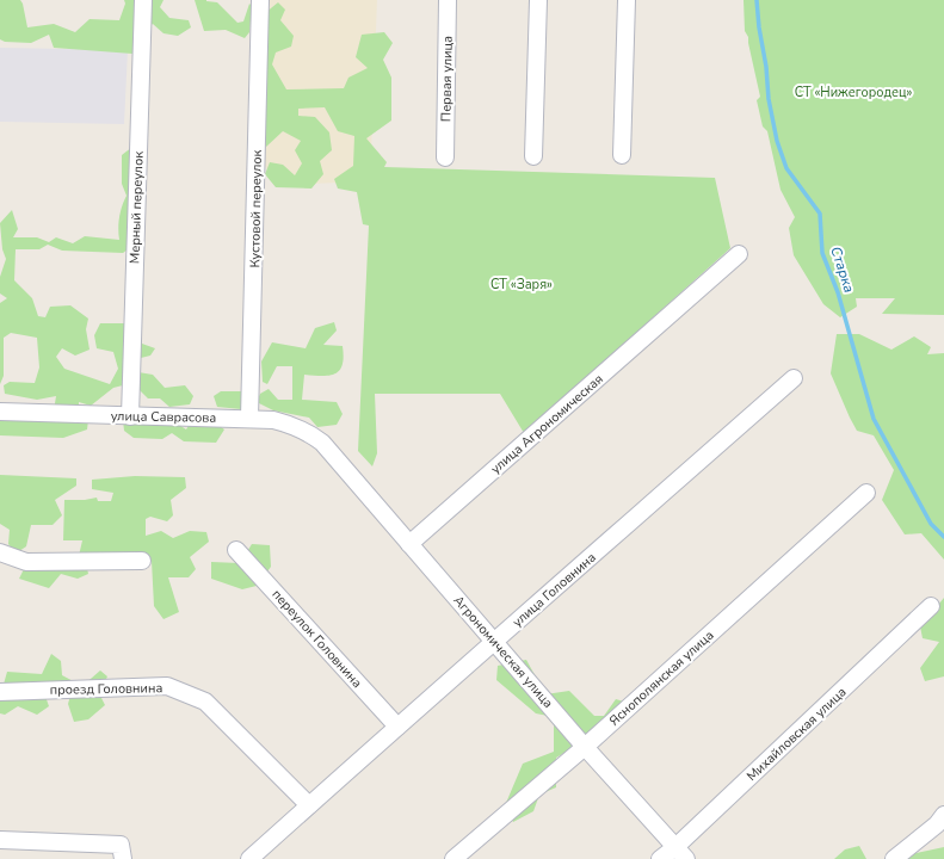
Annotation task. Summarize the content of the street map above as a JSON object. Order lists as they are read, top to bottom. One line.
{"streets":{"street":["Первая улица","Мерный переулок","Кустовой переулок","улица Саврасова","улица Агрономическая","улица Головнина","переулок Головнина","Агрономическая улица","Яснополянская улица","проезд Головнина","Михайловская улица"]},"crossings":[["Мерный переулок","улица Саврасова"],["Кустовой переулок","улица Саврасова"],["улица Саврасова","Агрономическая улица"],["улица Агрономическая","Агрономическая улица"],["улица Головнина","переулок Головнина"],["улица Головнина","Агрономическая улица"],["улица Головнина","проезд Головнина"],["Агрономическая улица","Яснополянская улица"],["Агрономическая улица","Михайловская улица"]],"water":["Старка"],"parks":["СТ «Нижегородец»","СТ «Заря»"]}
